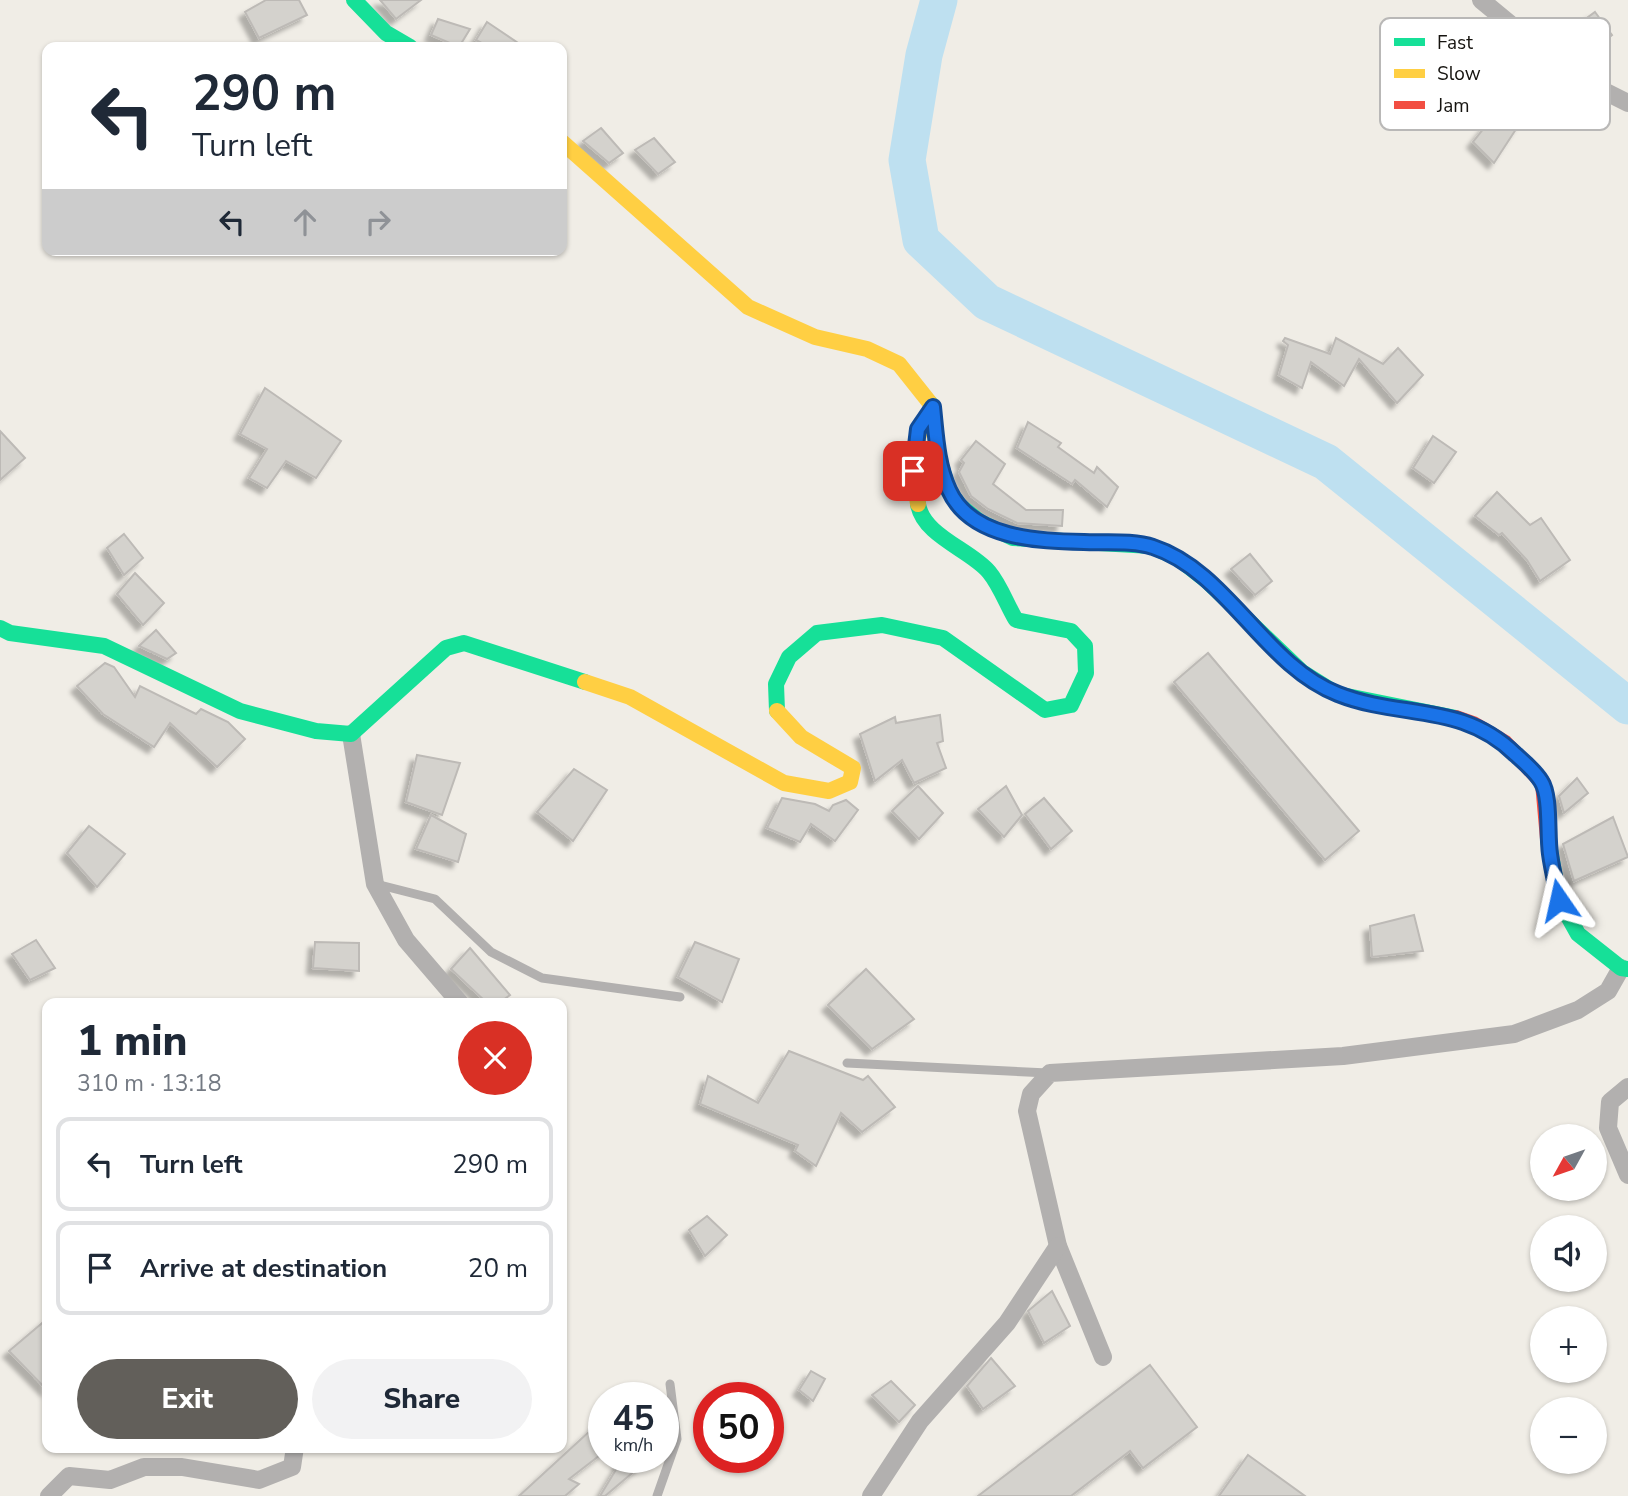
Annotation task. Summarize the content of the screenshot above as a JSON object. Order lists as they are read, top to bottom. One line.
{"legend":["Fast","Slow","Jam"],"north":"bottom left","page":{"turn":["290 m","Turn left"],"heading":["1 min","310 m · 13:18"],"list":[{"name":"Turn left","value":"290 m"},{"name":"Arrive at destination","value":"20 m"}],"map_buttons":["+","−"],"buttons":["Exit","Share"],"speed":"45 km/h","limit":"50"}}
